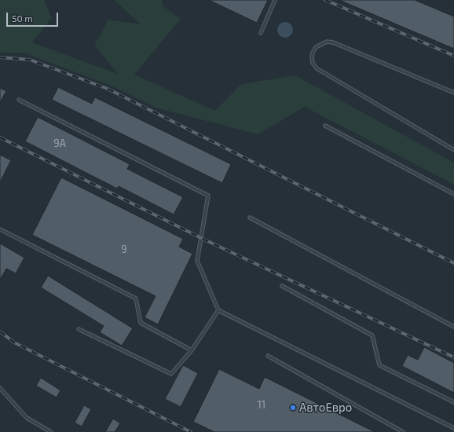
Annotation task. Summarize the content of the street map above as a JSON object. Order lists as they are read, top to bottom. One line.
{"places":["АвтоЕвро"],"house_numbers":["9А","9","11"],"scale_bar":"50 m"}
